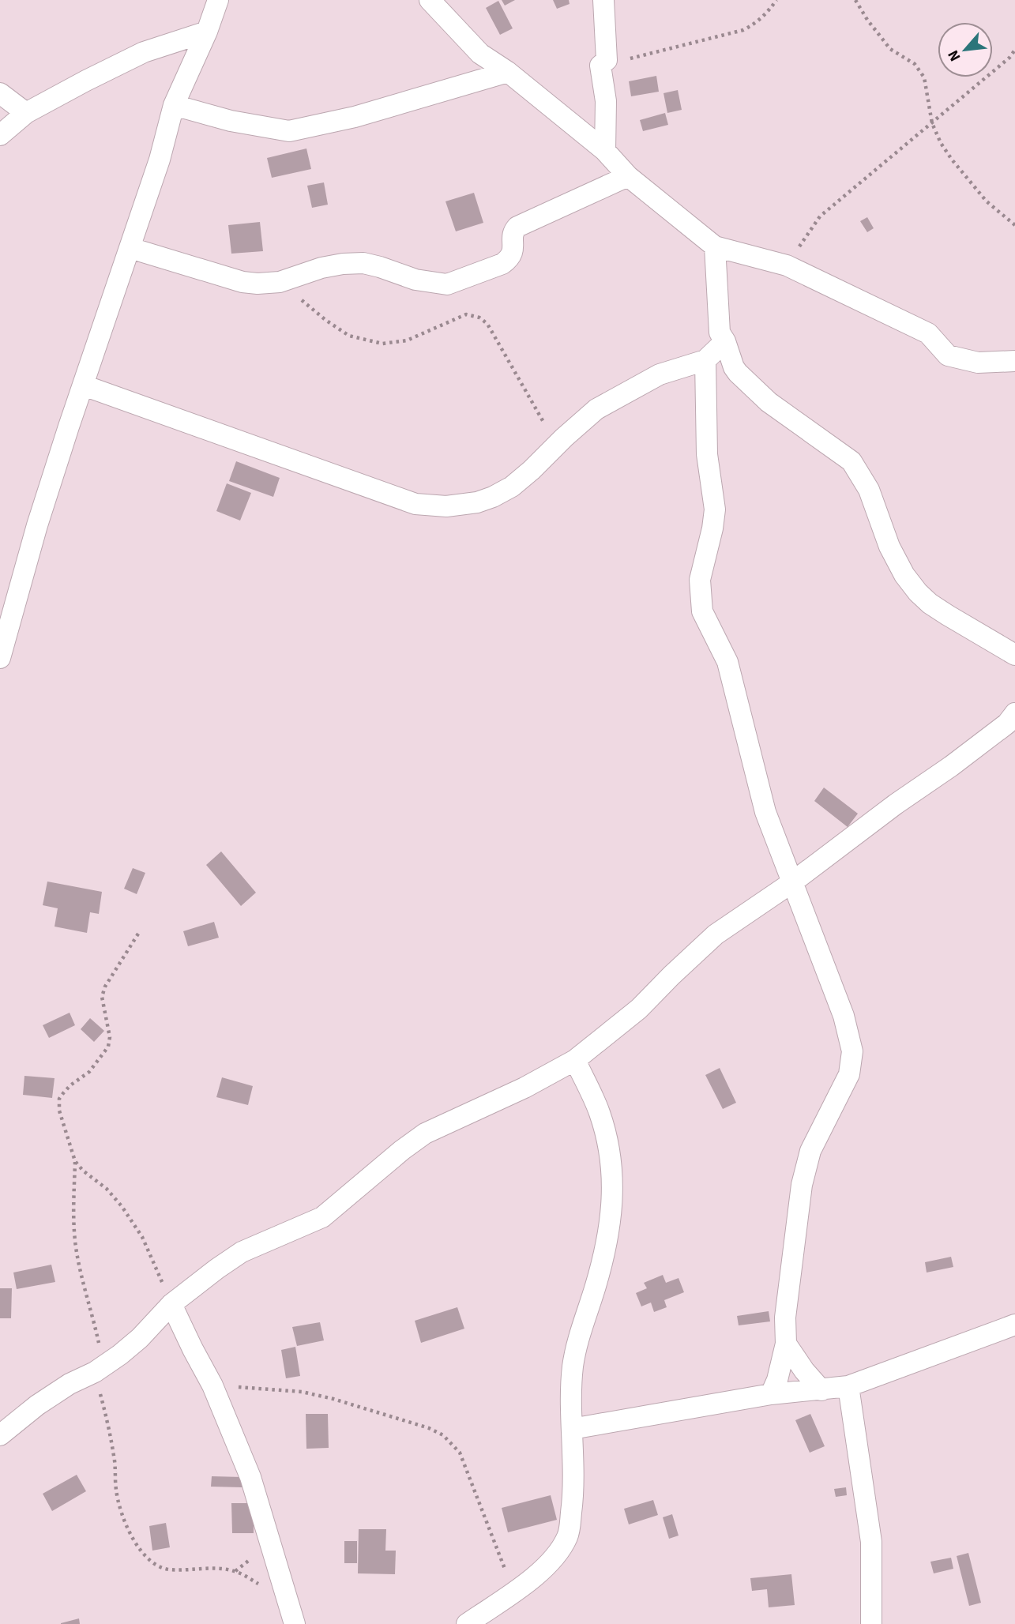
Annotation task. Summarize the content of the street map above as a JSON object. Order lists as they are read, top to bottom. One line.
{"north":"bottom left"}
